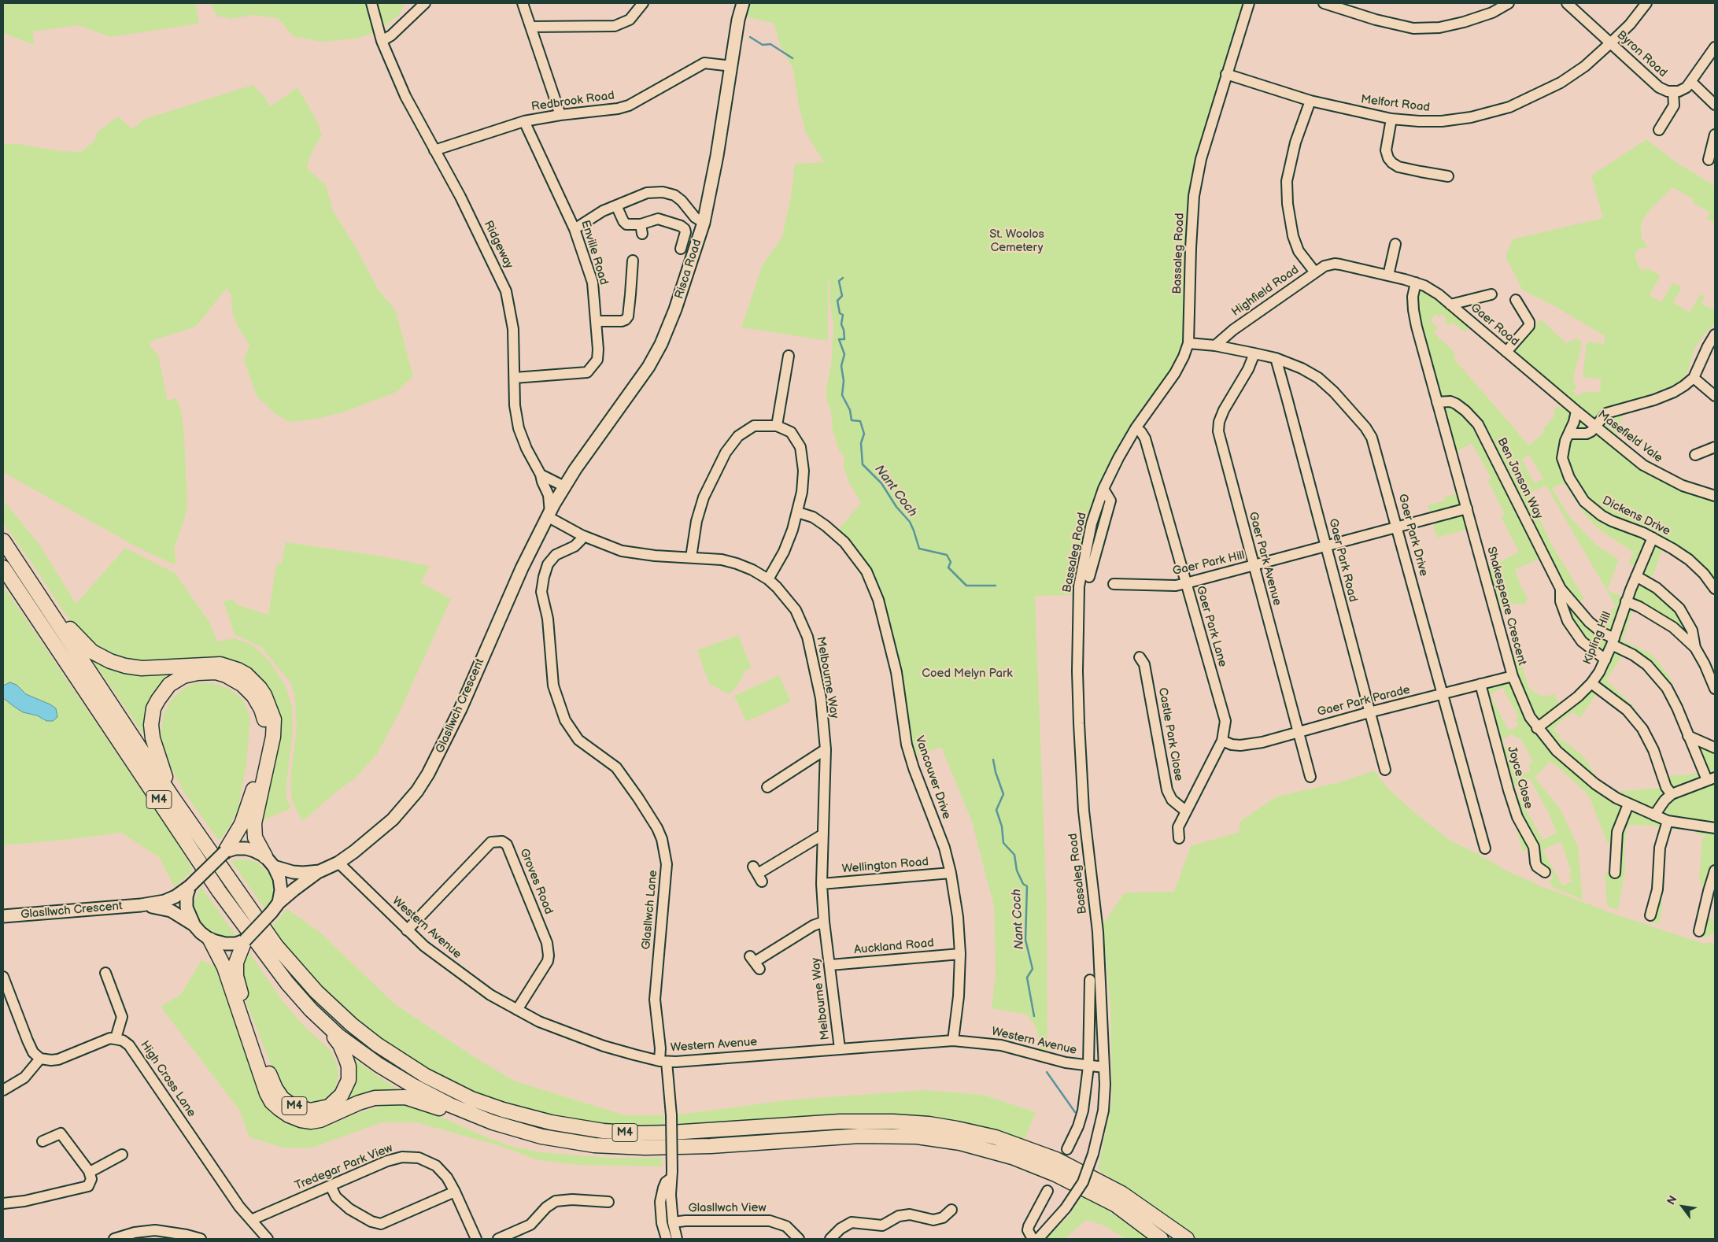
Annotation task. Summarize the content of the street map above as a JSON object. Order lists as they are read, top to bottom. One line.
{"streets":{"highway":["M4"],"main road":["Risca Road","Glasllwch Crescent"],"street":["Byron Road","Redbrook Road","Melfort Road","Ridgeway","Enville Road","Bassaleg Road","Highfield Road","Gaer Road","Masefield Vale","Ben Jonson Way","Dickens Drive","Gaer Park Drive","Gaer Park Avenue","Gaer Park Road","Gaer Park Hill","Shakespeare Crescent","Gaer Park Lane","Kipling Hill","Melbourne Way","Gaer Park Parade","Castle Park Close","Vancouver Drive","Joyce Close","Wellington Road","Groves Road","Glasllwch Lane","Western Avenue","Auckland Road","High Cross Lane","Tredegar Park View","Glasllwch View"]},"crossings":[["Byron Road","Melfort Road"],["Redbrook Road","Ridgeway"],["Redbrook Road","Enville Road"],["Redbrook Road","Risca Road"],["Melfort Road","Bassaleg Road"],["Ridgeway","Enville Road"],["Ridgeway","Risca Road"],["Ridgeway","Melbourne Way"],["Ridgeway","Glasllwch Crescent"],["Bassaleg Road","Gaer Park Drive"],["Bassaleg Road","Gaer Park Lane"],["Bassaleg Road","Western Avenue"],["Risca Road","Melbourne Way"],["Risca Road","Glasllwch Crescent"],["Highfield Road","Gaer Road"],["Highfield Road","Gaer Park Drive"],["Gaer Road","Masefield Vale"],["Gaer Road","Dickens Drive"],["Gaer Road","Shakespeare Crescent"],["Masefield Vale","Dickens Drive"],["Ben Jonson Way","Shakespeare Crescent"],["Ben Jonson Way","Kipling Hill"],["Dickens Drive","Kipling Hill"],["Gaer Park Drive","Gaer Park Avenue"],["Gaer Park Drive","Gaer Park Road"],["Gaer Park Drive","Gaer Park Hill"],["Gaer Park Drive","Gaer Park Parade"],["Gaer Park Avenue","Gaer Park Hill"],["Gaer Park Avenue","Gaer Park Parade"],["Gaer Park Road","Gaer Park Hill"],["Gaer Park Road","Gaer Park Parade"],["Gaer Park Hill","Shakespeare Crescent"],["Gaer Park Hill","Gaer Park Lane"],["Shakespeare Crescent","Kipling Hill"],["Shakespeare Crescent","Gaer Park Parade"],["Gaer Park Lane","Gaer Park Parade"],["Gaer Park Lane","Castle Park Close"],["Melbourne Way","Glasllwch Crescent"],["Melbourne Way","Wellington Road"],["Melbourne Way","Glasllwch Lane"],["Melbourne Way","Western Avenue"],["Melbourne Way","Auckland Road"],["Gaer Park Parade","Joyce Close"],["Glasllwch Crescent","M4"],["Glasllwch Crescent","Western Avenue"],["Vancouver Drive","Wellington Road"],["Vancouver Drive","Western Avenue"],["Vancouver Drive","Auckland Road"],["Groves Road","Western Avenue"],["Glasllwch Lane","Western Avenue"],["Glasllwch Lane","Glasllwch View"],["High Cross Lane","Tredegar Park View"]],"water":["Nant Coch"],"parks":["St. Woolos Cemetery","Coed Melyn Park"],"north":"top left"}
